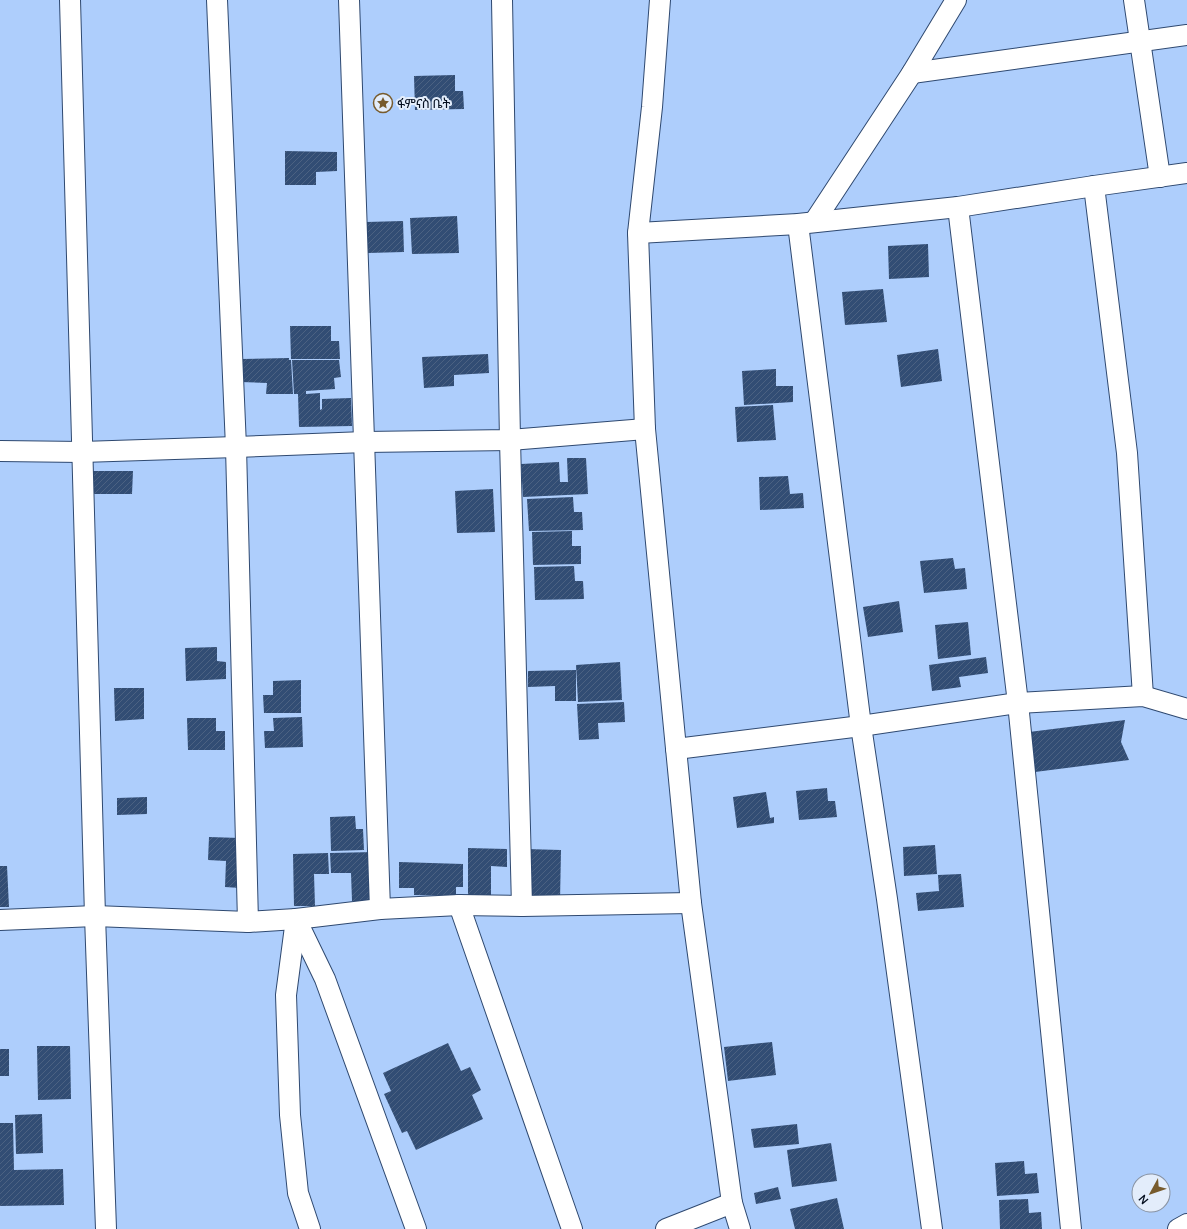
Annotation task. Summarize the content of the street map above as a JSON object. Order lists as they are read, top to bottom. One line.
{"places":{"place":["ፋምናስ ቤት"]},"north":"bottom left"}
